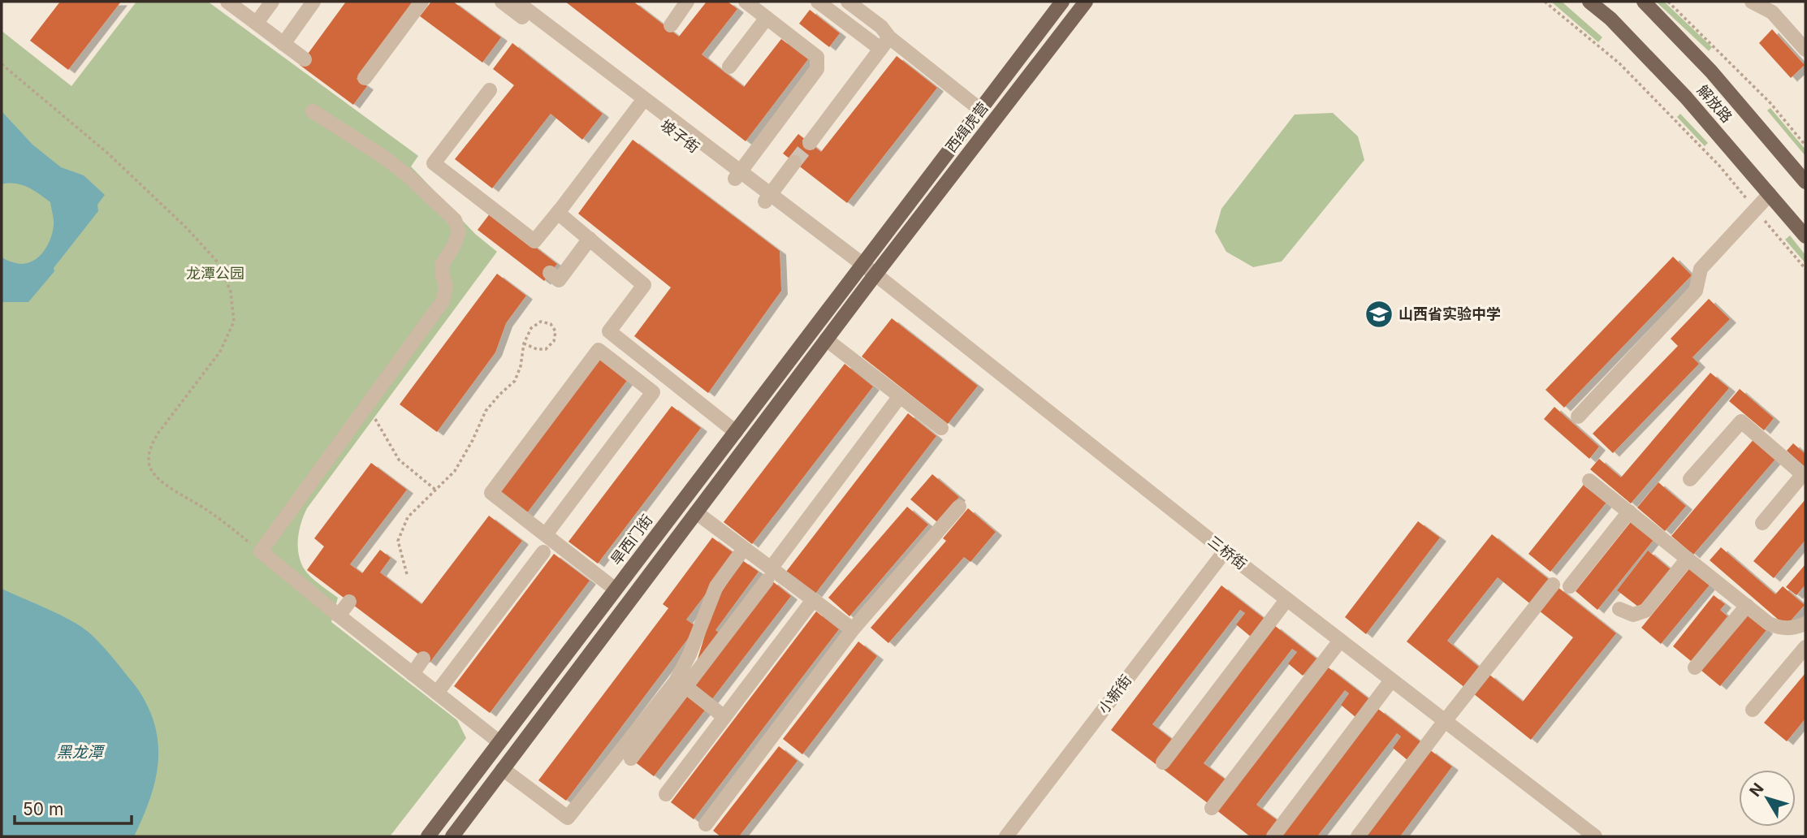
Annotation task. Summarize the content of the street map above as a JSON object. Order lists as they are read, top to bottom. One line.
{"streets":{"main road":["解放路","西缉虎营","旱西门街"],"street":["坡子街","三桥街","小新街"]},"crossings":[["西缉虎营","坡子街"],["西缉虎营","旱西门街"],["西缉虎营","三桥街"],["坡子街","旱西门街"],["坡子街","三桥街"],["旱西门街","三桥街"],["三桥街","小新街"]],"water":["黑龙潭"],"parks":["龙潭公园"],"places":{"school or university":["山西省实验中学"]},"scale_bar":"50 m","north":"top left"}
